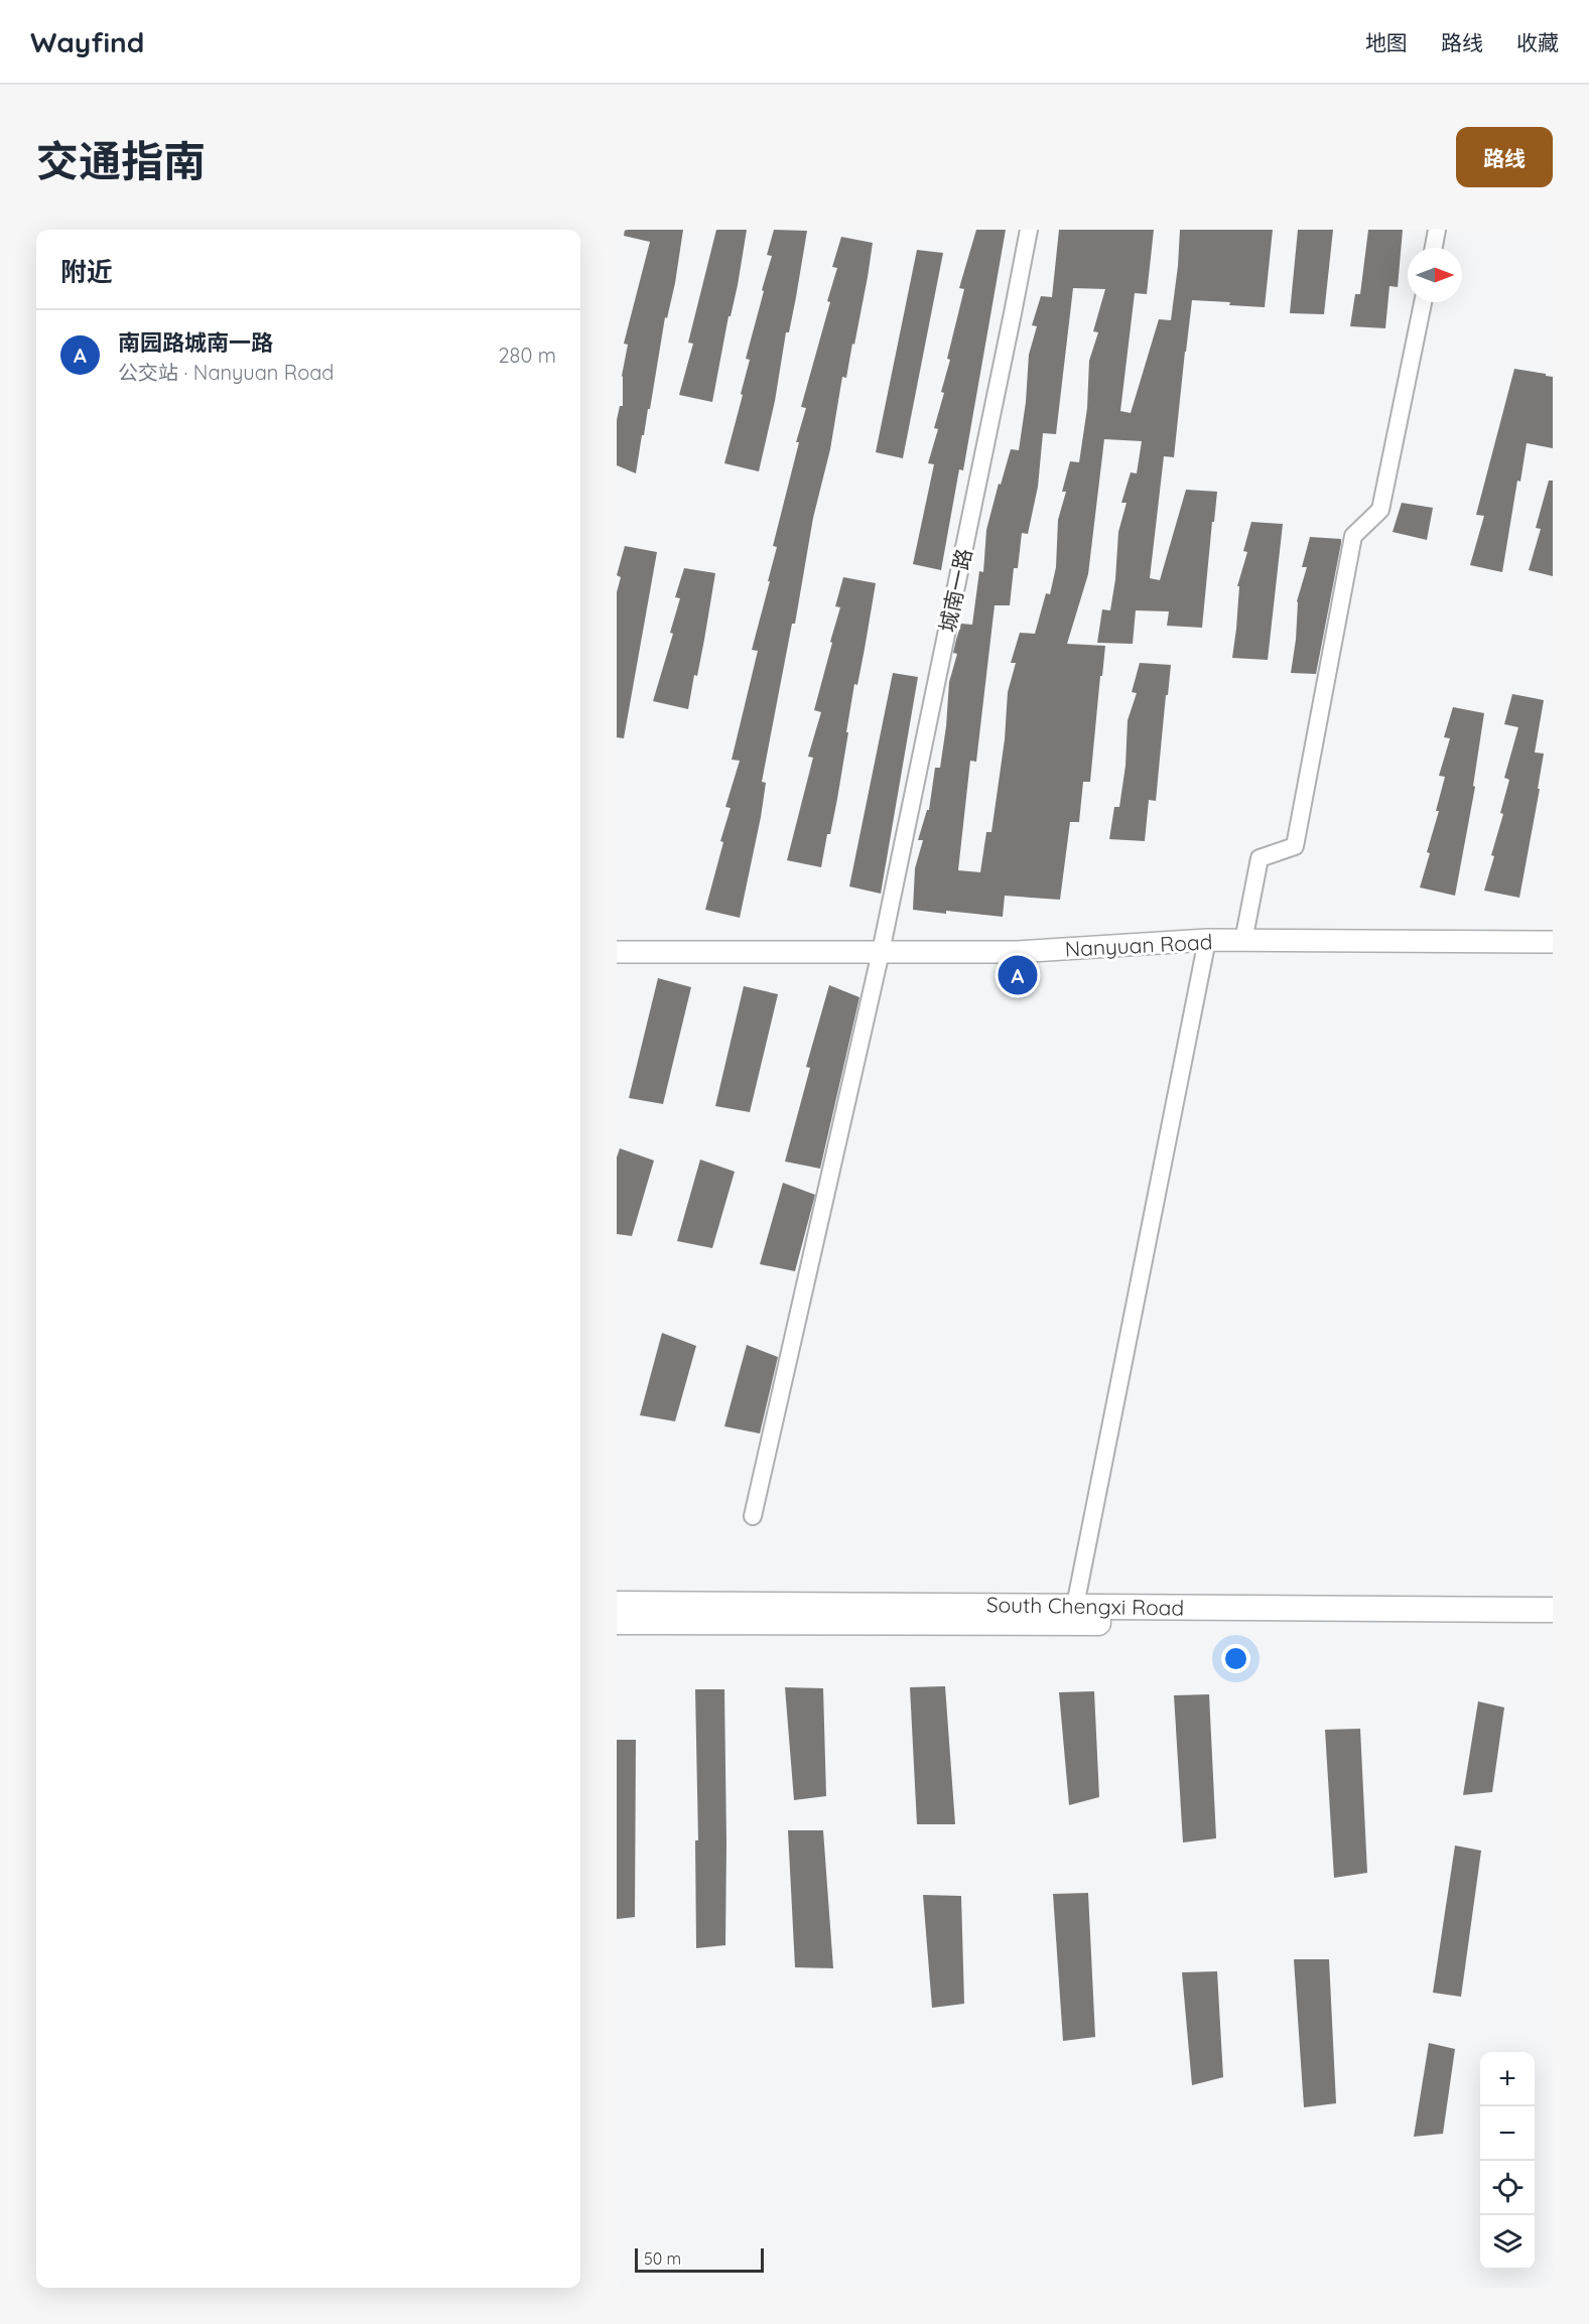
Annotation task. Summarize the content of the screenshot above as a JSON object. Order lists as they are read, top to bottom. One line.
{"streets":{"main road":["South Chengxi Road"],"street":["城南一路","Nanyuan Road"]},"crossings":[["城南一路","Nanyuan Road"]],"scale_bar":"50 m","north":"right","page":{"header":"Wayfind","nav":["地图","路线","收藏"],"title":"交通指南","buttons":"路线","heading":"附近","list":[{"mark":"A","name":"南园路城南一路","note":"公交站 · Nanyuan Road","value":"280 m"}],"pins":"A","map_buttons":["+","−"],"scale":"50 m"}}
